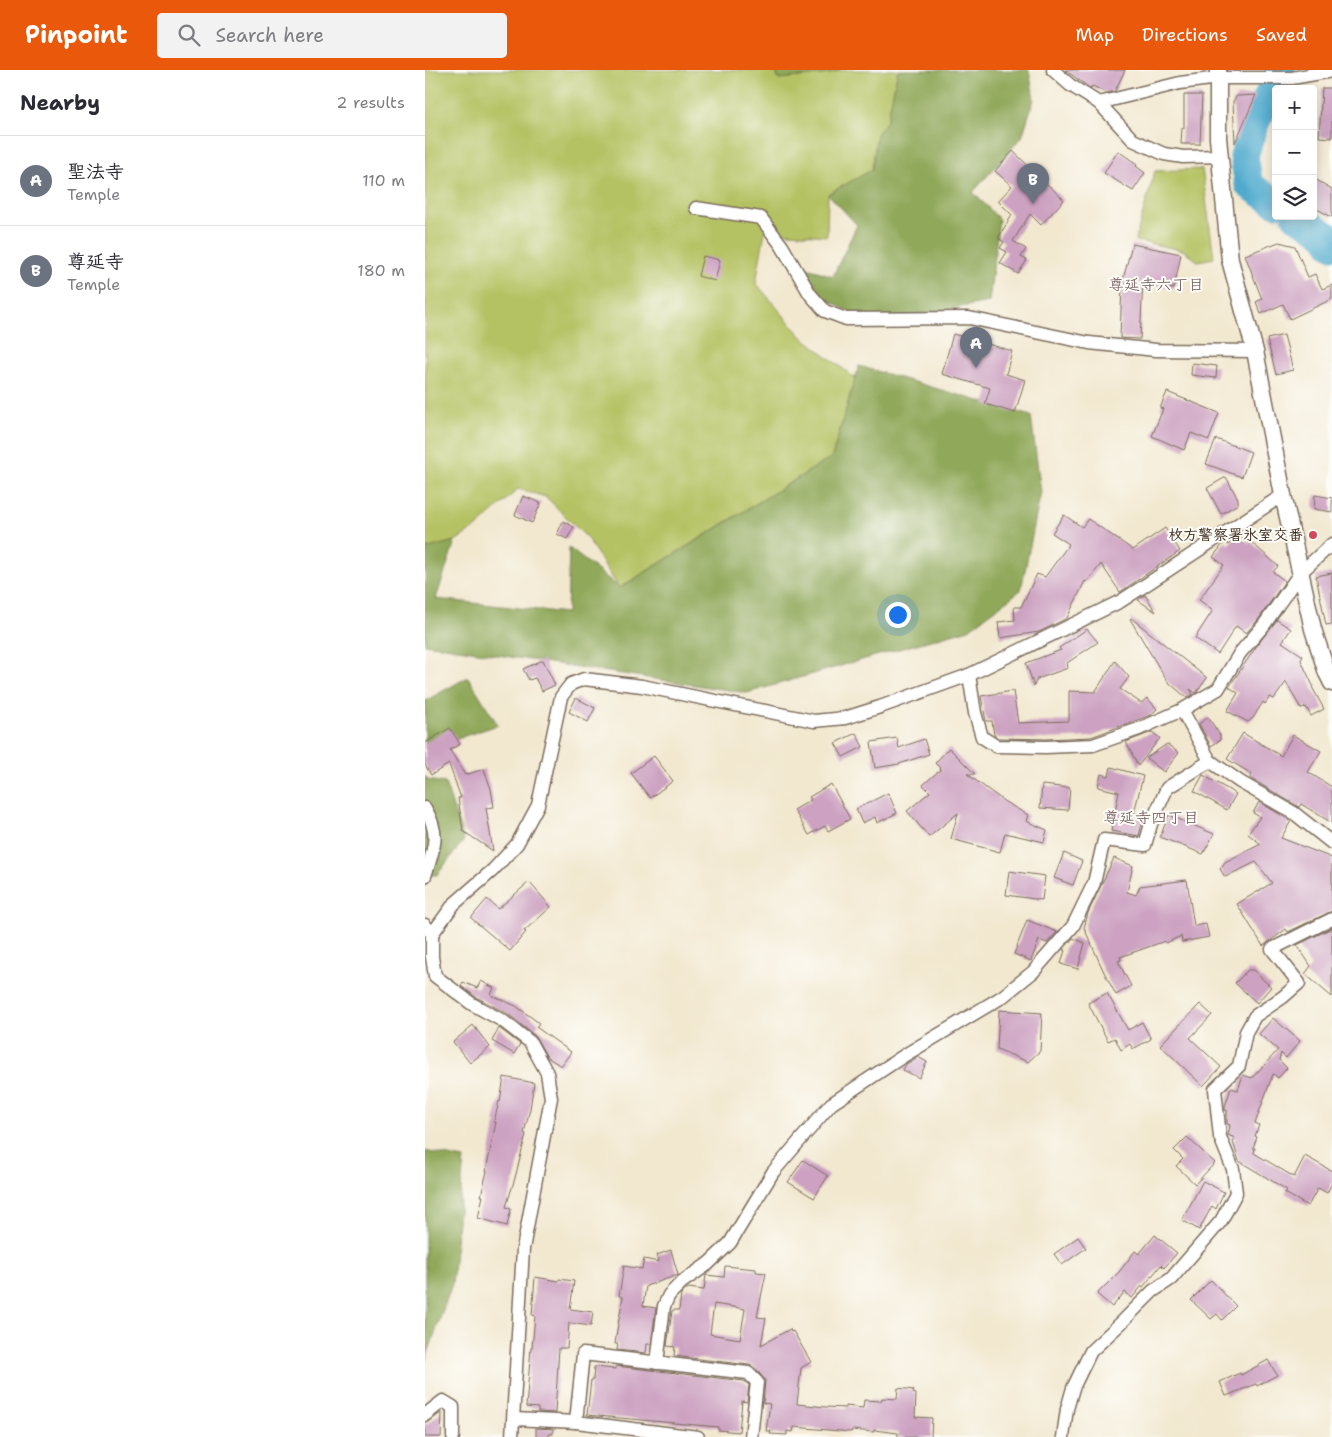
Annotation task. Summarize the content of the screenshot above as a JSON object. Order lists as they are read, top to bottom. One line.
{"districts":["尊延寺六丁目","尊延寺四丁目"],"places":["枚方警察署氷室交番"],"page":{"header":"Pinpoint","search":"Search here","nav":["Map","Directions","Saved"],"heading":["Nearby","2 results"],"map_buttons":["+","−"],"list":[{"mark":"A","name":"聖法寺","note":"Temple","value":"110 m"},{"mark":"B","name":"尊延寺","note":"Temple","value":"180 m"}],"pins":["B","A"]}}
